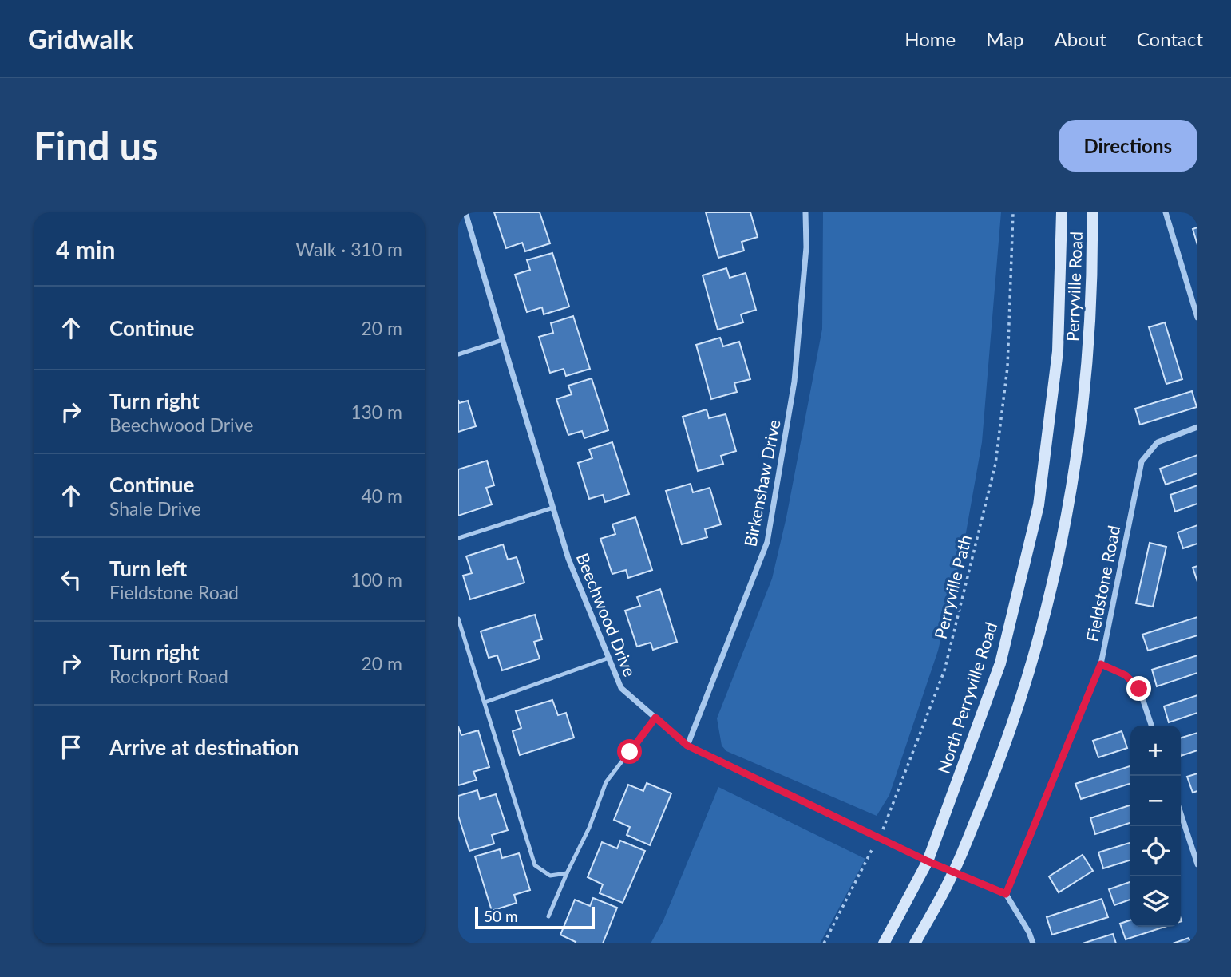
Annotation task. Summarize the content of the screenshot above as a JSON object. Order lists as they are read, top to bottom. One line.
{"streets":{"main road":["Perryville Road","North Perryville Road"],"street":["Birkenshaw Drive","Fieldstone Road","Beechwood Drive"],"path":["Perryville Path"]},"crossings":[["Perryville Road","Beechwood Drive"],["Perryville Road","North Perryville Road"],["Birkenshaw Drive","Beechwood Drive"],["Fieldstone Road","Beechwood Drive"],["Perryville Path","Beechwood Drive"],["Beechwood Drive","North Perryville Road"]],"scale_bar":"50 m","page":{"header":"Gridwalk","nav":["Home","Map","About","Contact"],"buttons":"Directions","title":"Find us","heading":["4 min","Walk · 310 m"],"list":[["Continue","20 m"],["Turn right","Beechwood Drive","130 m"],["Continue","Shale Drive","40 m"],["Turn left","Fieldstone Road","100 m"],["Turn right","Rockport Road","20 m"],"Arrive at destination"],"map_buttons":["+","−"],"scale":"50 m"}}
